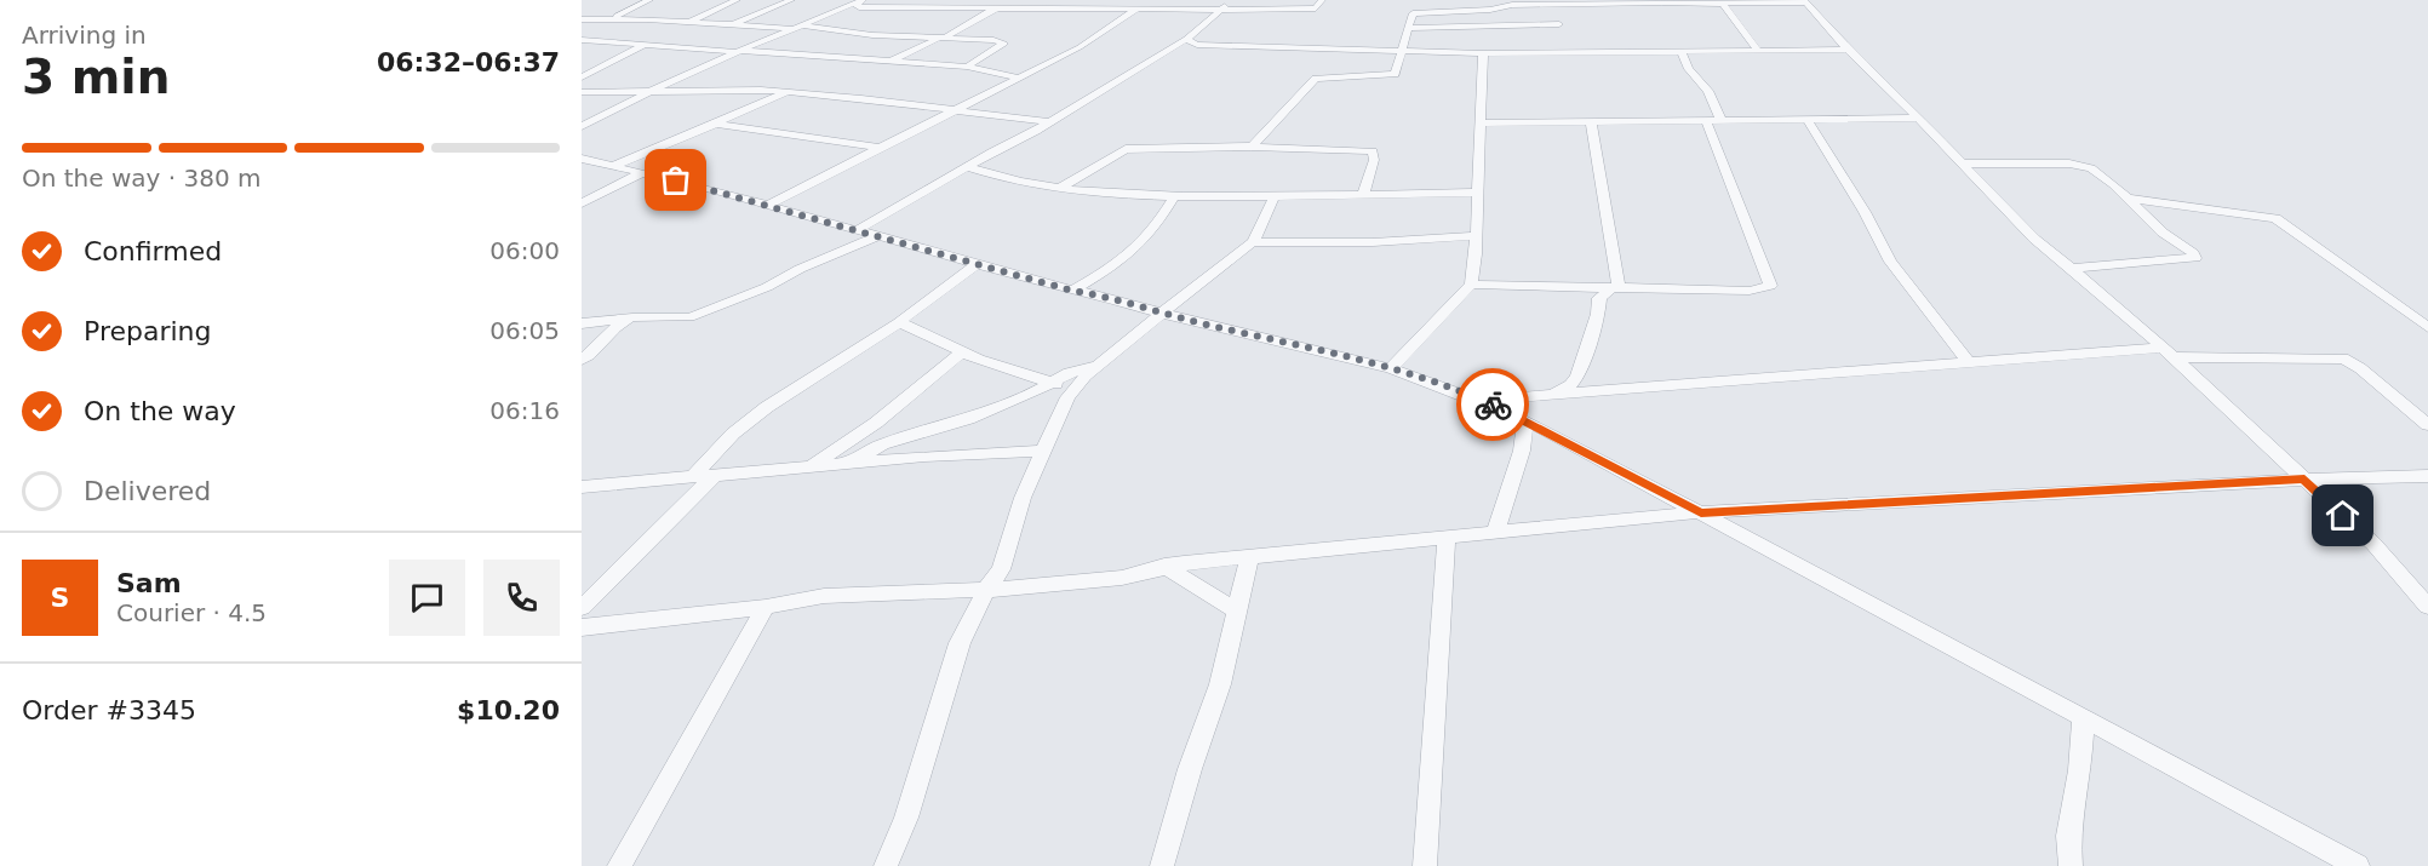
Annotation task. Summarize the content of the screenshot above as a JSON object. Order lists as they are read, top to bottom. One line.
{"page":{"heading":["3 min","Arriving in","06:32–06:37"],"panel":["Sam","Courier · 4.5","Order #3345","$10.20"],"bar":"On the way · 380 m","list":[["Confirmed","06:00"],["Preparing","06:05"],["On the way","06:16"],"Delivered"],"round":"S"}}
